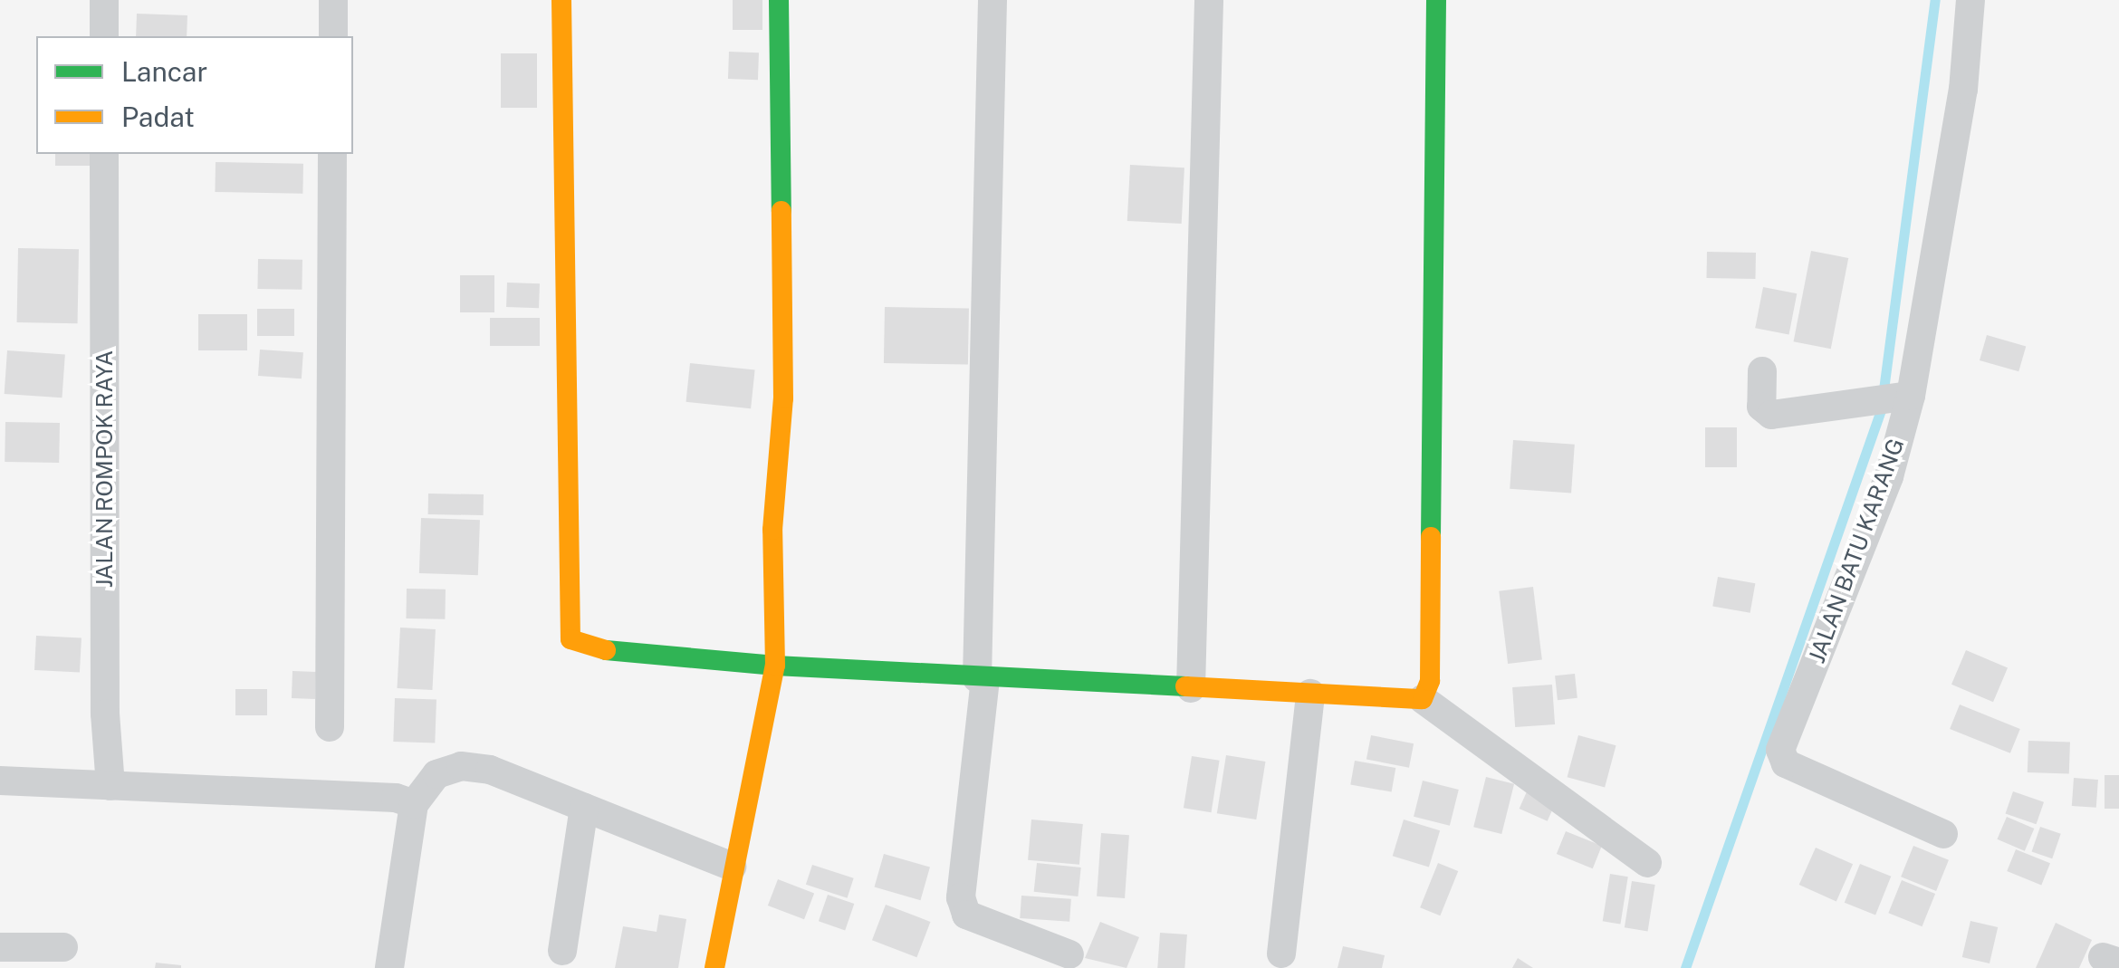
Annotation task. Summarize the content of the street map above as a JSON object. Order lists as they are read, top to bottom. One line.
{"streets":{"street":["JALAN ROMPOK RAYA","JALAN BATU KARANG"]},"legend":["Lancar","Padat"]}
